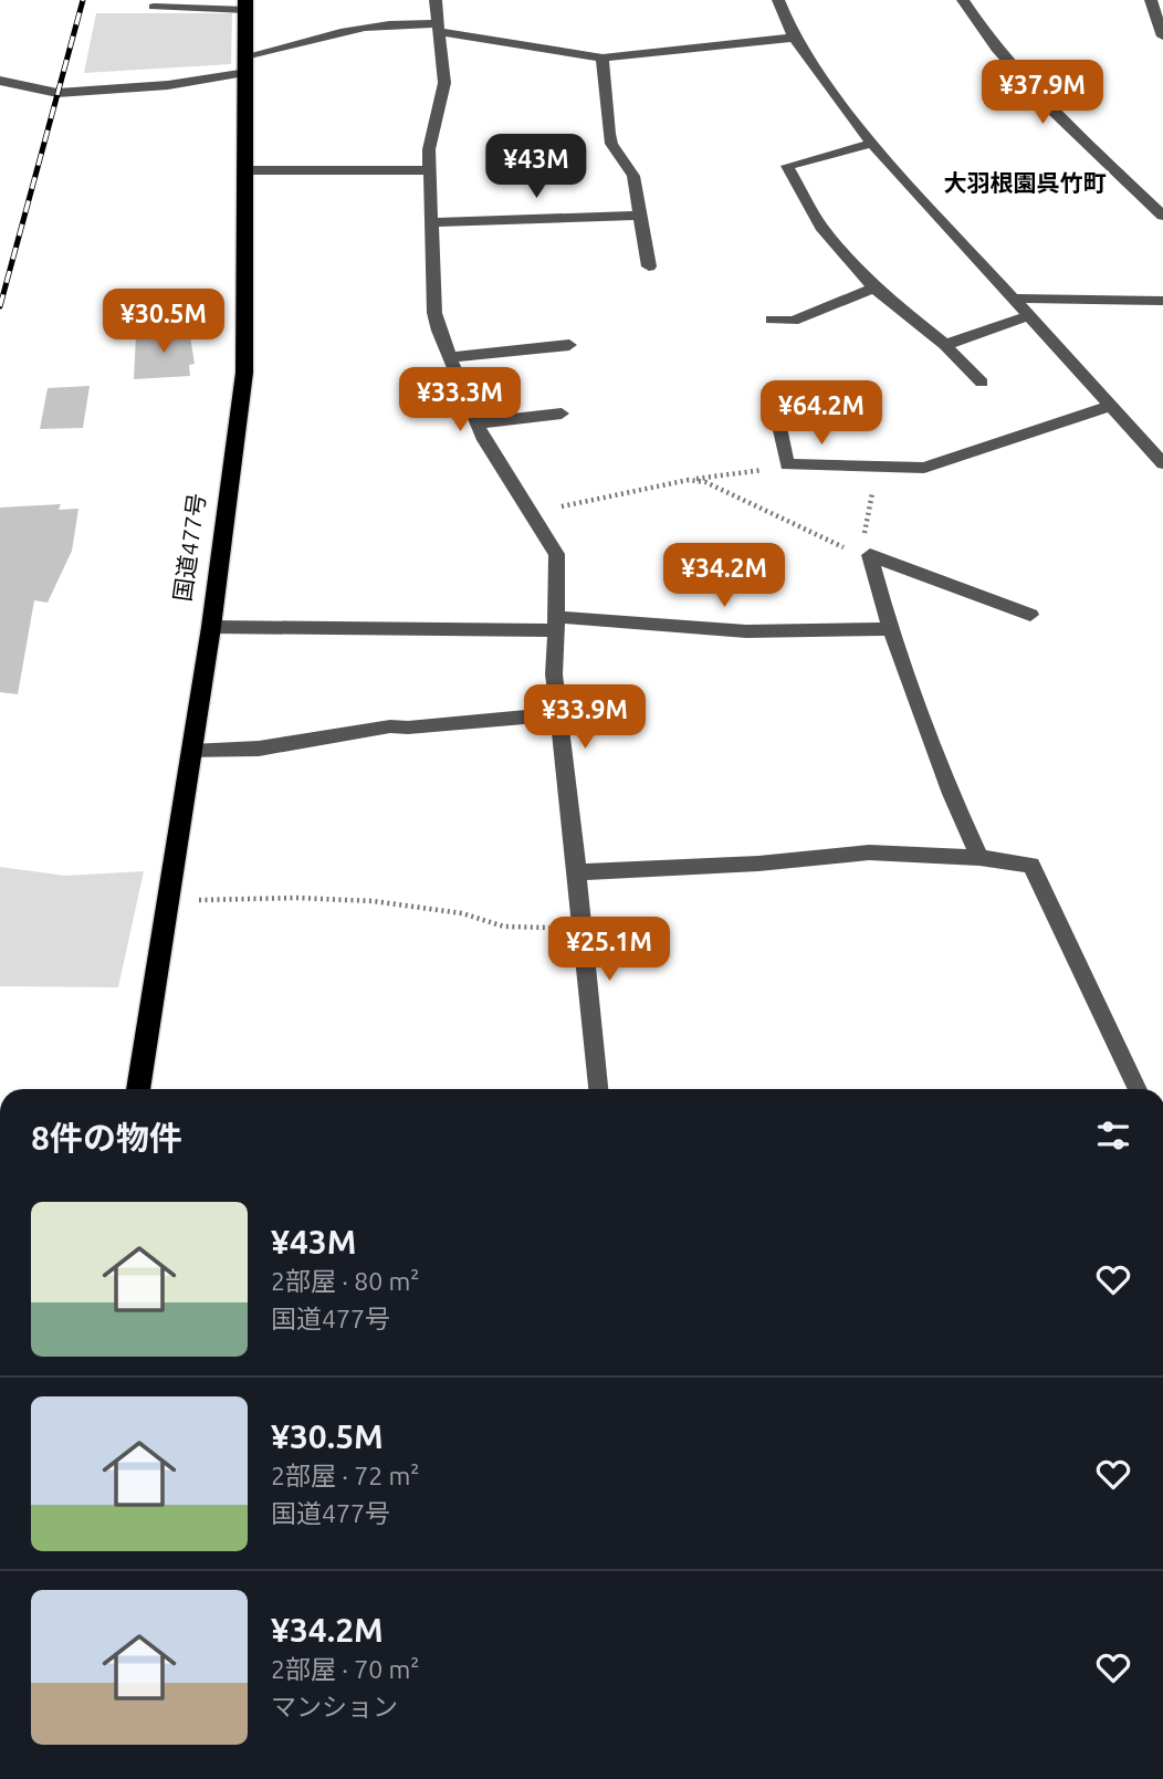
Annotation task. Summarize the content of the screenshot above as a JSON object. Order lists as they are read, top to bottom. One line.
{"streets":{"highway":["国道477号"]},"districts":["大羽根園呉竹町"],"page":{"price":["¥37.9M","¥43M","¥30.5M","¥33.3M","¥64.2M","¥34.2M","¥33.9M","¥25.1M"],"heading":"8件の物件","list":[{"name":"¥43M","note":"2部屋 · 80 m² · 国道477号"},{"name":"¥30.5M","note":"2部屋 · 72 m² · 国道477号"},{"name":"¥34.2M","note":"2部屋 · 70 m² · マンション"}]}}
